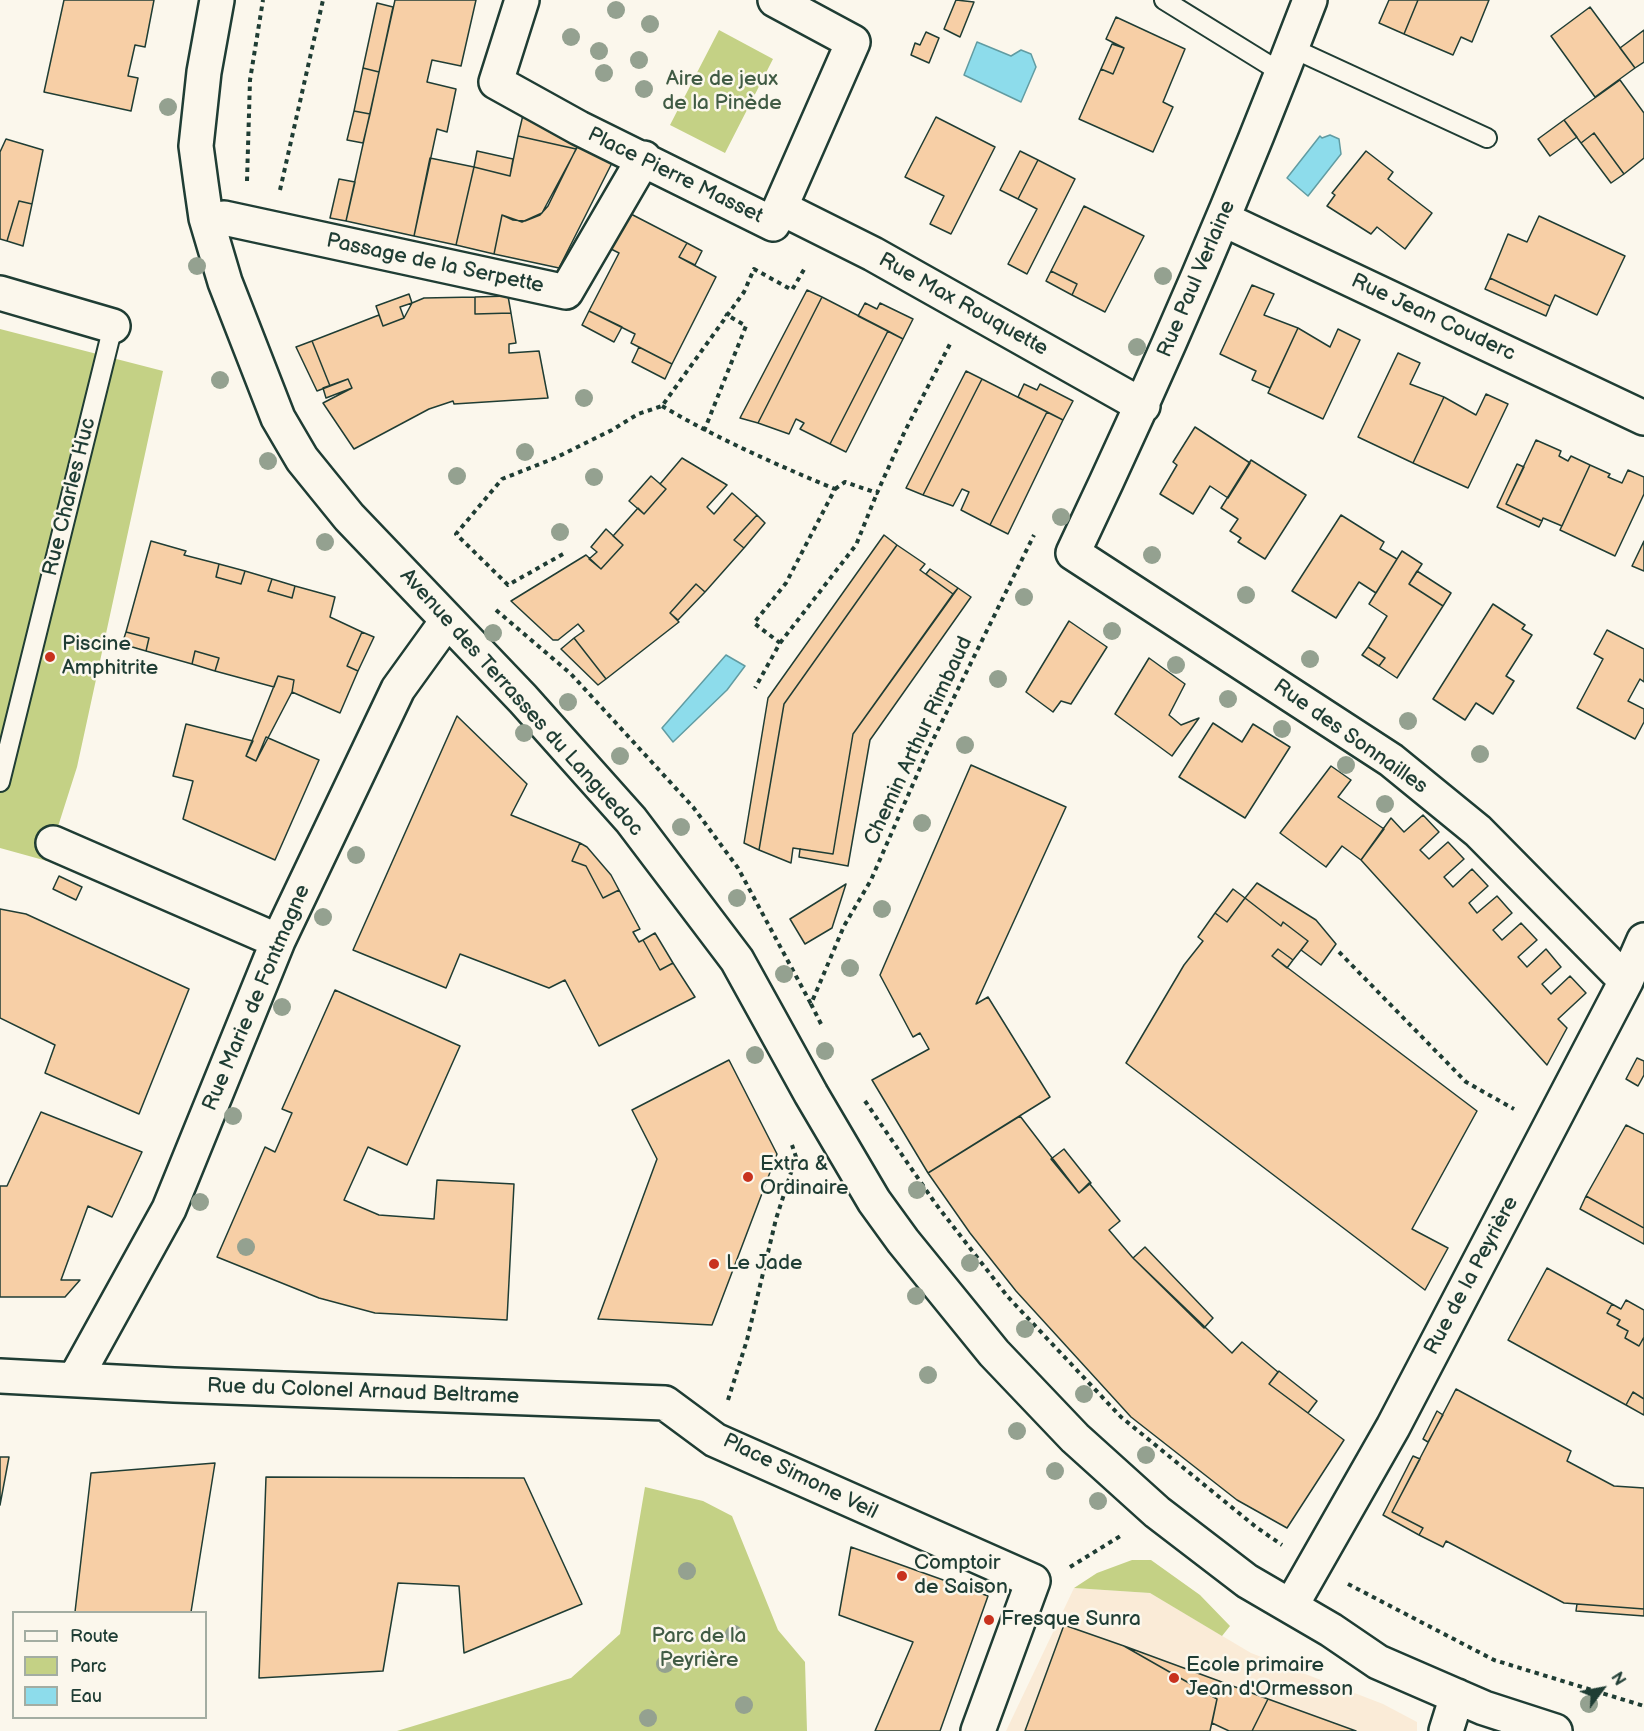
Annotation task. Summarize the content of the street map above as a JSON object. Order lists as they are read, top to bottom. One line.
{"streets":{"street":["Place Pierre Masset","Passage de la Serpette","Rue Paul Verlaine","Rue Max Rouquette","Rue Jean Couderc","Rue Charles Huc","Avenue des Terrasses du Languedoc","Rue des Sonnailles","Rue Marie de Fontmagne","Rue de la Peyrière","Rue du Colonel Arnaud Beltrame","Place Simone Veil"],"path":["Chemin Arthur Rimbaud"]},"crossings":[["Place Pierre Masset","Passage de la Serpette"],["Place Pierre Masset","Rue Max Rouquette"],["Rue Paul Verlaine","Rue Max Rouquette"],["Rue Paul Verlaine","Rue Jean Couderc"],["Rue Paul Verlaine","Rue des Sonnailles"],["Avenue des Terrasses du Languedoc","Rue Marie de Fontmagne"],["Avenue des Terrasses du Languedoc","Rue de la Peyrière"],["Rue des Sonnailles","Rue de la Peyrière"],["Rue Marie de Fontmagne","Rue du Colonel Arnaud Beltrame"],["Rue du Colonel Arnaud Beltrame","Place Simone Veil"]],"parks":["Aire de jeux de la Pinède","Parc de la Peyrière"],"places":["Piscine Amphitrite","Extra & Ordinaire","Le Jade","Comptoir de Saison","Fresque Sunra","Ecole primaire Jean d'Ormesson"],"legend":["Route","Parc","Eau"],"north":"top right"}
